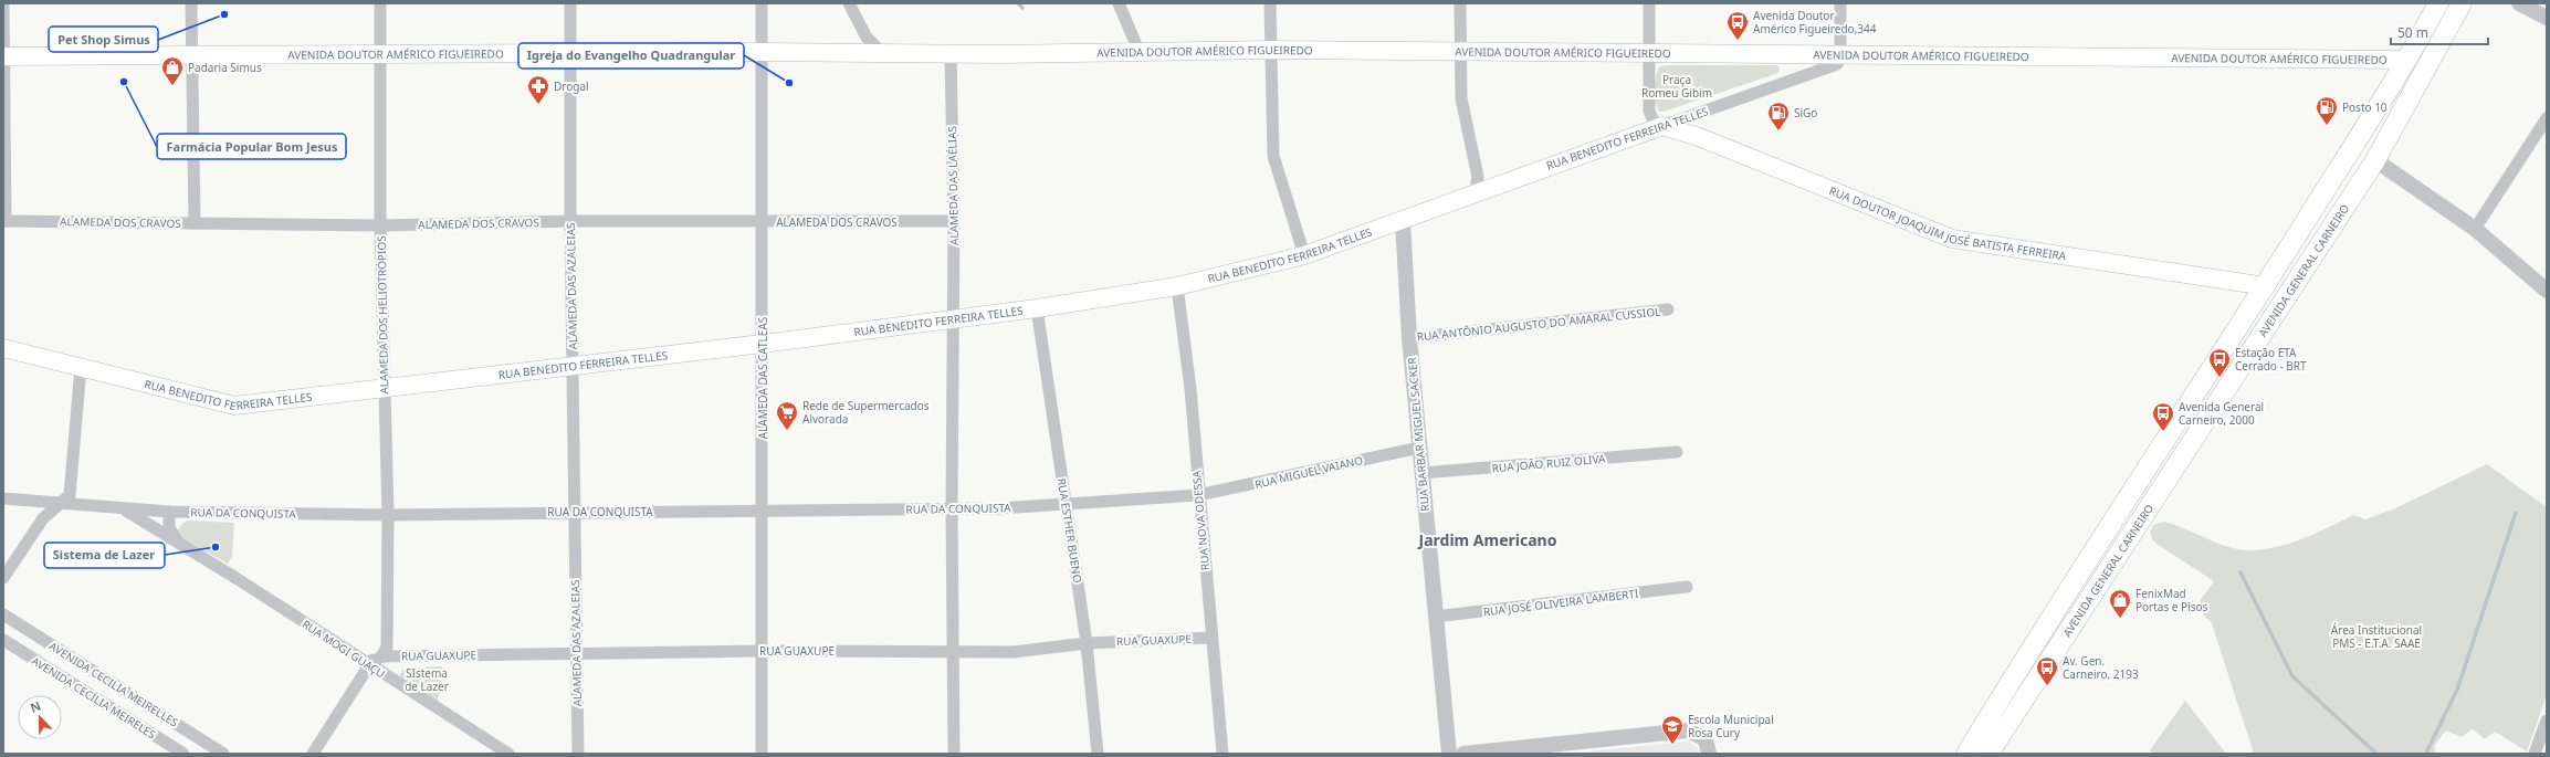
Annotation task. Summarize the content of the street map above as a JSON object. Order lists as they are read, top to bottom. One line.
{"streets":{"main road":["AVENIDA DOUTOR AMÉRICO FIGUEIREDO","RUA BENEDITO FERREIRA TELLES","RUA DOUTOR JOAQUIM JOSÉ BATISTA FERREIRA","AVENIDA GENERAL CARNEIRO"],"street":["ALAMEDA DAS LAÉLIAS","ALAMEDA DOS CRAVOS","ALAMEDA DAS AZALEIAS","ALAMEDA DOS HELIOTRÓPIOS","RUA ANTÔNIO AUGUSTO DO AMARAL CUSSIOL","ALAMEDA DAS CATLEAS","RUA BARBAR MIGUEL SACKER","RUA JOÃO RUIZ OLIVA","RUA MIGUEL VAIANO","RUA DA CONQUISTA","RUA NOVA ODESSA","RUA ESTHER BUENO","RUA JOSÉ OLIVEIRA LAMBERTI","RUA GUAXUPE","RUA MOGI GUAÇU","AVENIDA CECILIA MEIRELLES","AVENIDA CECÍLIA MEIRELES"]},"crossings":[["AVENIDA DOUTOR AMÉRICO FIGUEIREDO","RUA BENEDITO FERREIRA TELLES"],["AVENIDA DOUTOR AMÉRICO FIGUEIREDO","ALAMEDA DAS LAÉLIAS"],["AVENIDA DOUTOR AMÉRICO FIGUEIREDO","ALAMEDA DAS AZALEIAS"],["AVENIDA DOUTOR AMÉRICO FIGUEIREDO","ALAMEDA DOS HELIOTRÓPIOS"],["AVENIDA DOUTOR AMÉRICO FIGUEIREDO","ALAMEDA DAS CATLEAS"],["RUA BENEDITO FERREIRA TELLES","ALAMEDA DAS LAÉLIAS"],["RUA BENEDITO FERREIRA TELLES","RUA DOUTOR JOAQUIM JOSÉ BATISTA FERREIRA"],["RUA BENEDITO FERREIRA TELLES","ALAMEDA DAS AZALEIAS"],["RUA BENEDITO FERREIRA TELLES","ALAMEDA DOS HELIOTRÓPIOS"],["RUA BENEDITO FERREIRA TELLES","ALAMEDA DAS CATLEAS"],["RUA BENEDITO FERREIRA TELLES","RUA BARBAR MIGUEL SACKER"],["RUA BENEDITO FERREIRA TELLES","RUA NOVA ODESSA"],["RUA BENEDITO FERREIRA TELLES","RUA ESTHER BUENO"],["ALAMEDA DAS LAÉLIAS","ALAMEDA DOS CRAVOS"],["ALAMEDA DAS LAÉLIAS","RUA DA CONQUISTA"],["ALAMEDA DAS LAÉLIAS","RUA GUAXUPE"],["ALAMEDA DOS CRAVOS","ALAMEDA DAS AZALEIAS"],["ALAMEDA DOS CRAVOS","ALAMEDA DOS HELIOTRÓPIOS"],["ALAMEDA DOS CRAVOS","ALAMEDA DAS CATLEAS"],["ALAMEDA DAS AZALEIAS","RUA DA CONQUISTA"],["ALAMEDA DAS AZALEIAS","RUA GUAXUPE"],["ALAMEDA DOS HELIOTRÓPIOS","RUA DA CONQUISTA"],["ALAMEDA DOS HELIOTRÓPIOS","RUA GUAXUPE"],["ALAMEDA DOS HELIOTRÓPIOS","RUA MOGI GUAÇU"],["RUA ANTÔNIO AUGUSTO DO AMARAL CUSSIOL","RUA BARBAR MIGUEL SACKER"],["ALAMEDA DAS CATLEAS","RUA DA CONQUISTA"],["ALAMEDA DAS CATLEAS","RUA GUAXUPE"],["RUA BARBAR MIGUEL SACKER","RUA JOÃO RUIZ OLIVA"],["RUA BARBAR MIGUEL SACKER","RUA MIGUEL VAIANO"],["RUA BARBAR MIGUEL SACKER","RUA JOSÉ OLIVEIRA LAMBERTI"],["RUA MIGUEL VAIANO","RUA DA CONQUISTA"],["RUA MIGUEL VAIANO","RUA NOVA ODESSA"],["RUA DA CONQUISTA","RUA NOVA ODESSA"],["RUA DA CONQUISTA","RUA ESTHER BUENO"],["RUA DA CONQUISTA","RUA MOGI GUAÇU"],["RUA NOVA ODESSA","RUA GUAXUPE"],["RUA ESTHER BUENO","RUA GUAXUPE"]],"districts":["Jardim Americano"],"parks":["Praça Romeu Gibim","Área Institucional PMS - E.T.A. SAAE","SIstema de Lazer"],"places":{"other":["Pet Shop Simus","Farmácia Popular Bom Jesus","Igreja do Evangelho Quadrangular","Sistema de Lazer"],"bus stop":["Avenida Doutor Américo Figueiredo,344","Estação ETA Cerrado - BRT","Avenida General Carneiro, 2000","Av. Gen. Carneiro, 2193"],"shop":["Padaria Simus","FenixMad Portas e Pisos"],"pharmacy":["Drogal"],"fuel station":["Posto 10","SiGo"],"supermarket":["Rede de Supermercados Alvorada"],"school or university":["Escola Municipal Rosa Cury"]},"scale_bar":"50 m","north":"top"}
